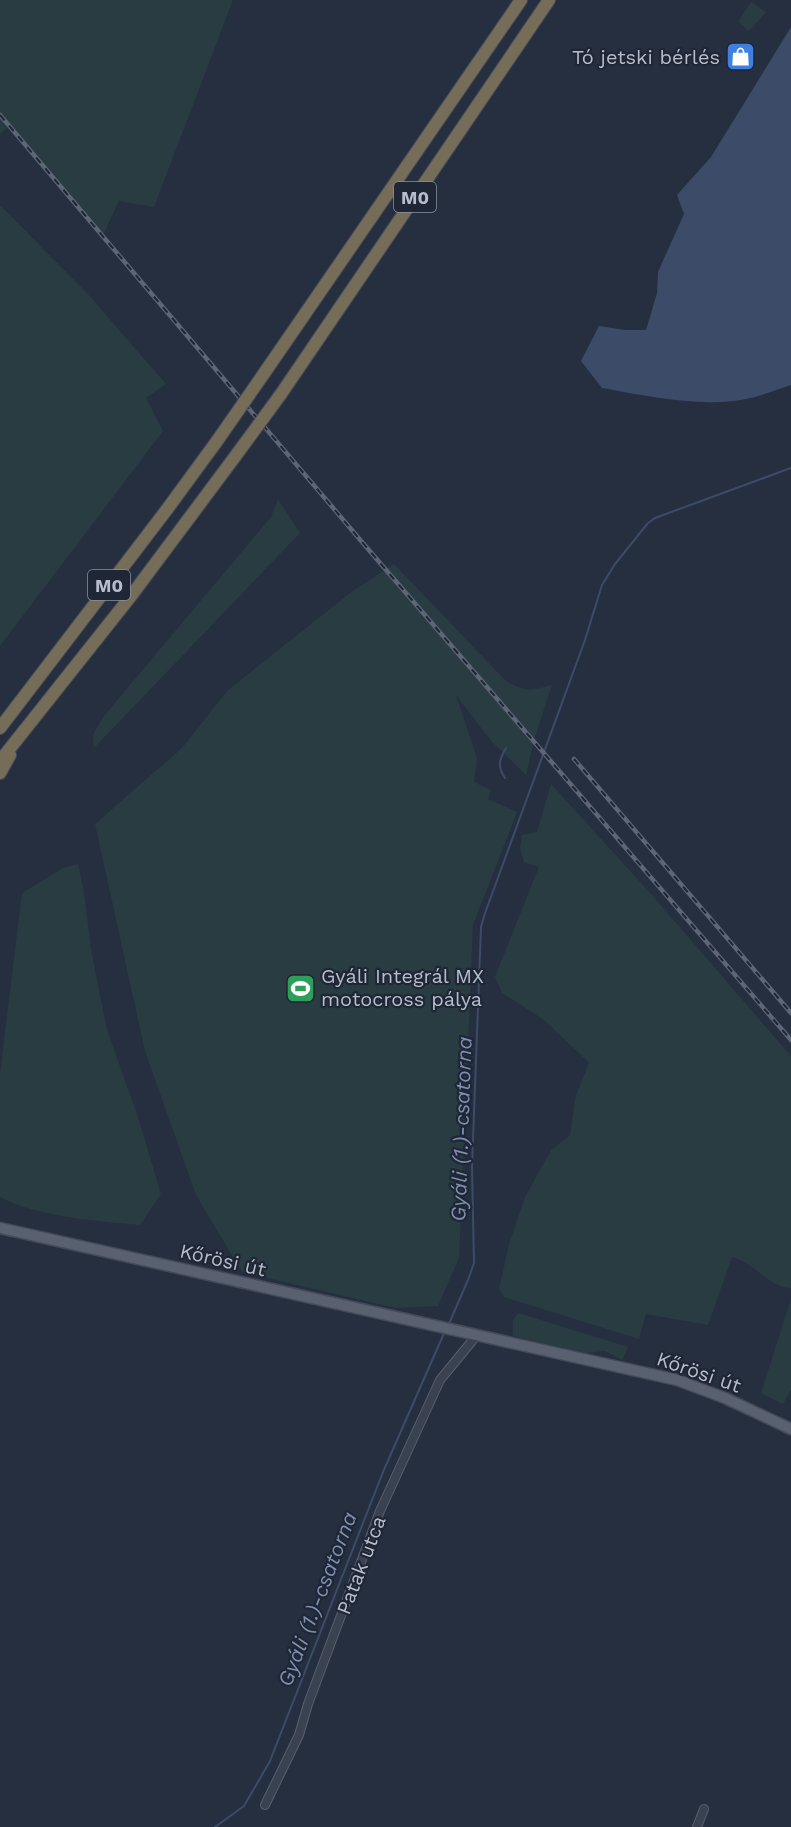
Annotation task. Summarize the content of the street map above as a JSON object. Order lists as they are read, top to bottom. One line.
{"streets":{"highway":["M0"],"main road":["Kőrösi út"],"street":["Patak utca"]},"crossings":[["Kőrösi út","Patak utca"]],"water":["Gyáli (1.)-csatorna"],"places":{"shop":["Tó jetski bérlés"],"sports":["Gyáli Integrál MX motocross pálya"]}}
